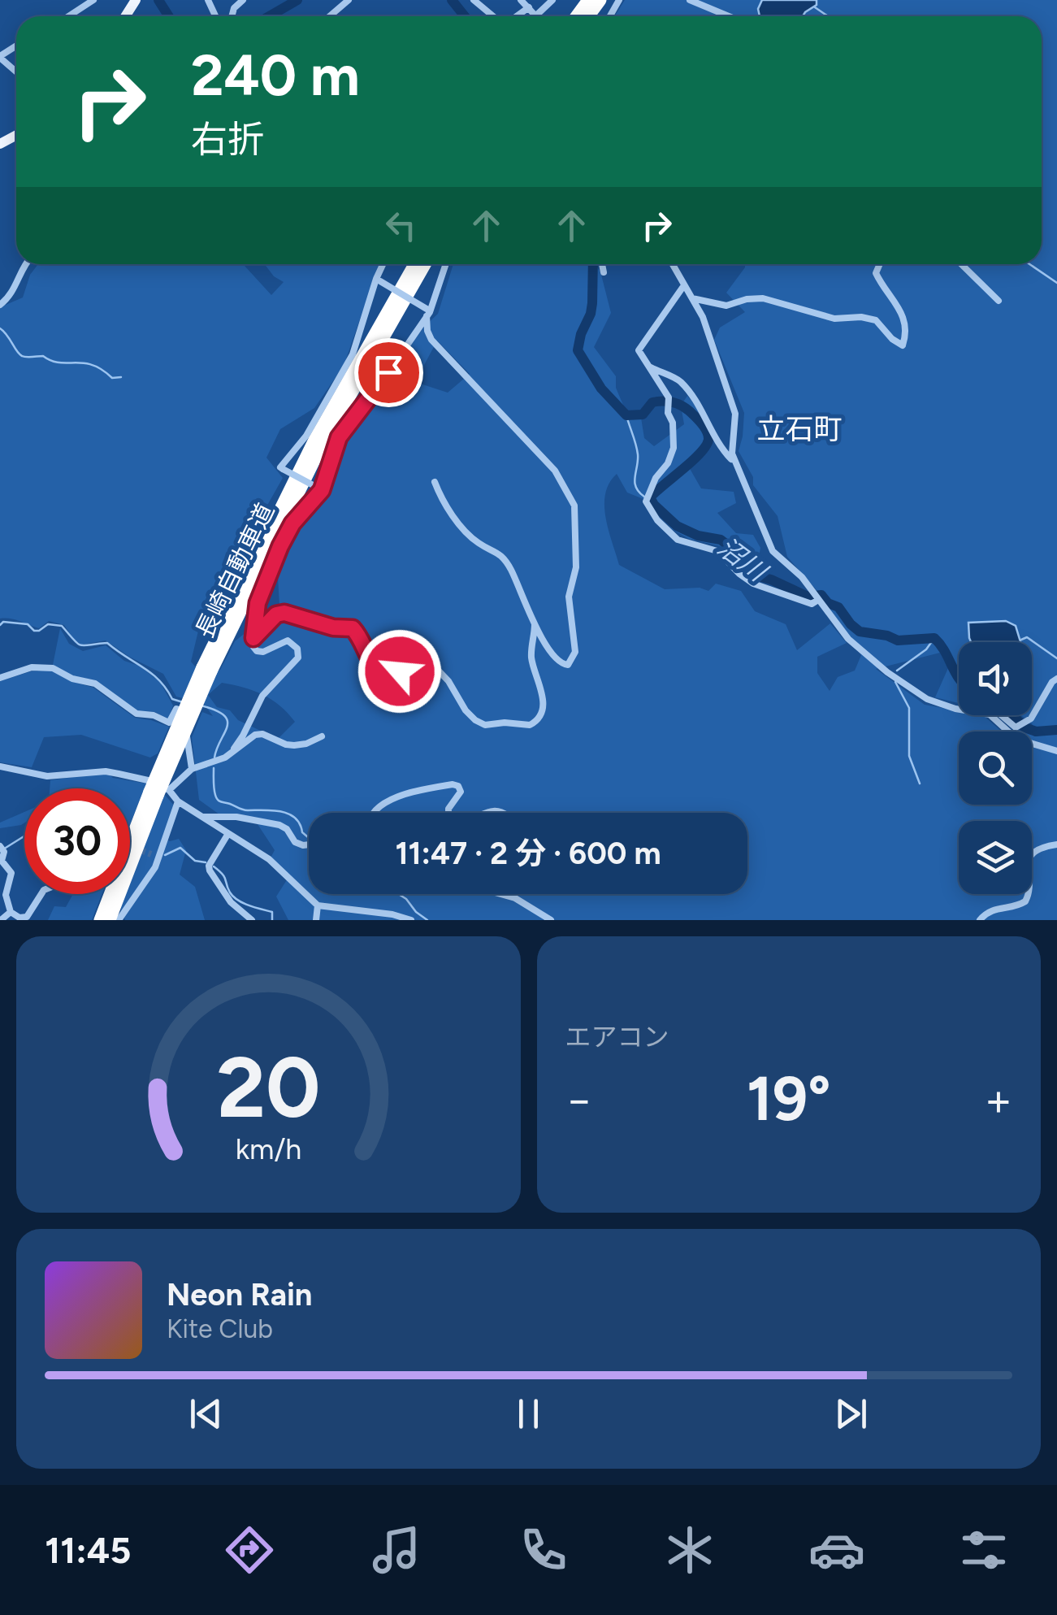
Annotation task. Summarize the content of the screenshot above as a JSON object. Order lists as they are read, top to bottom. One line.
{"streets":{"highway":["長崎自動車道"]},"districts":["立石町"],"water":["沼川"],"page":{"turn":["240 m","右折"],"limit":"30","trip":"11:47 · 2 分 · 600 m","tile":"エアコン","heat":["−","19°","+"],"song":["Neon Rain","Kite Club"],"tabs":"11:45","gauge":["20","km/h"]}}
